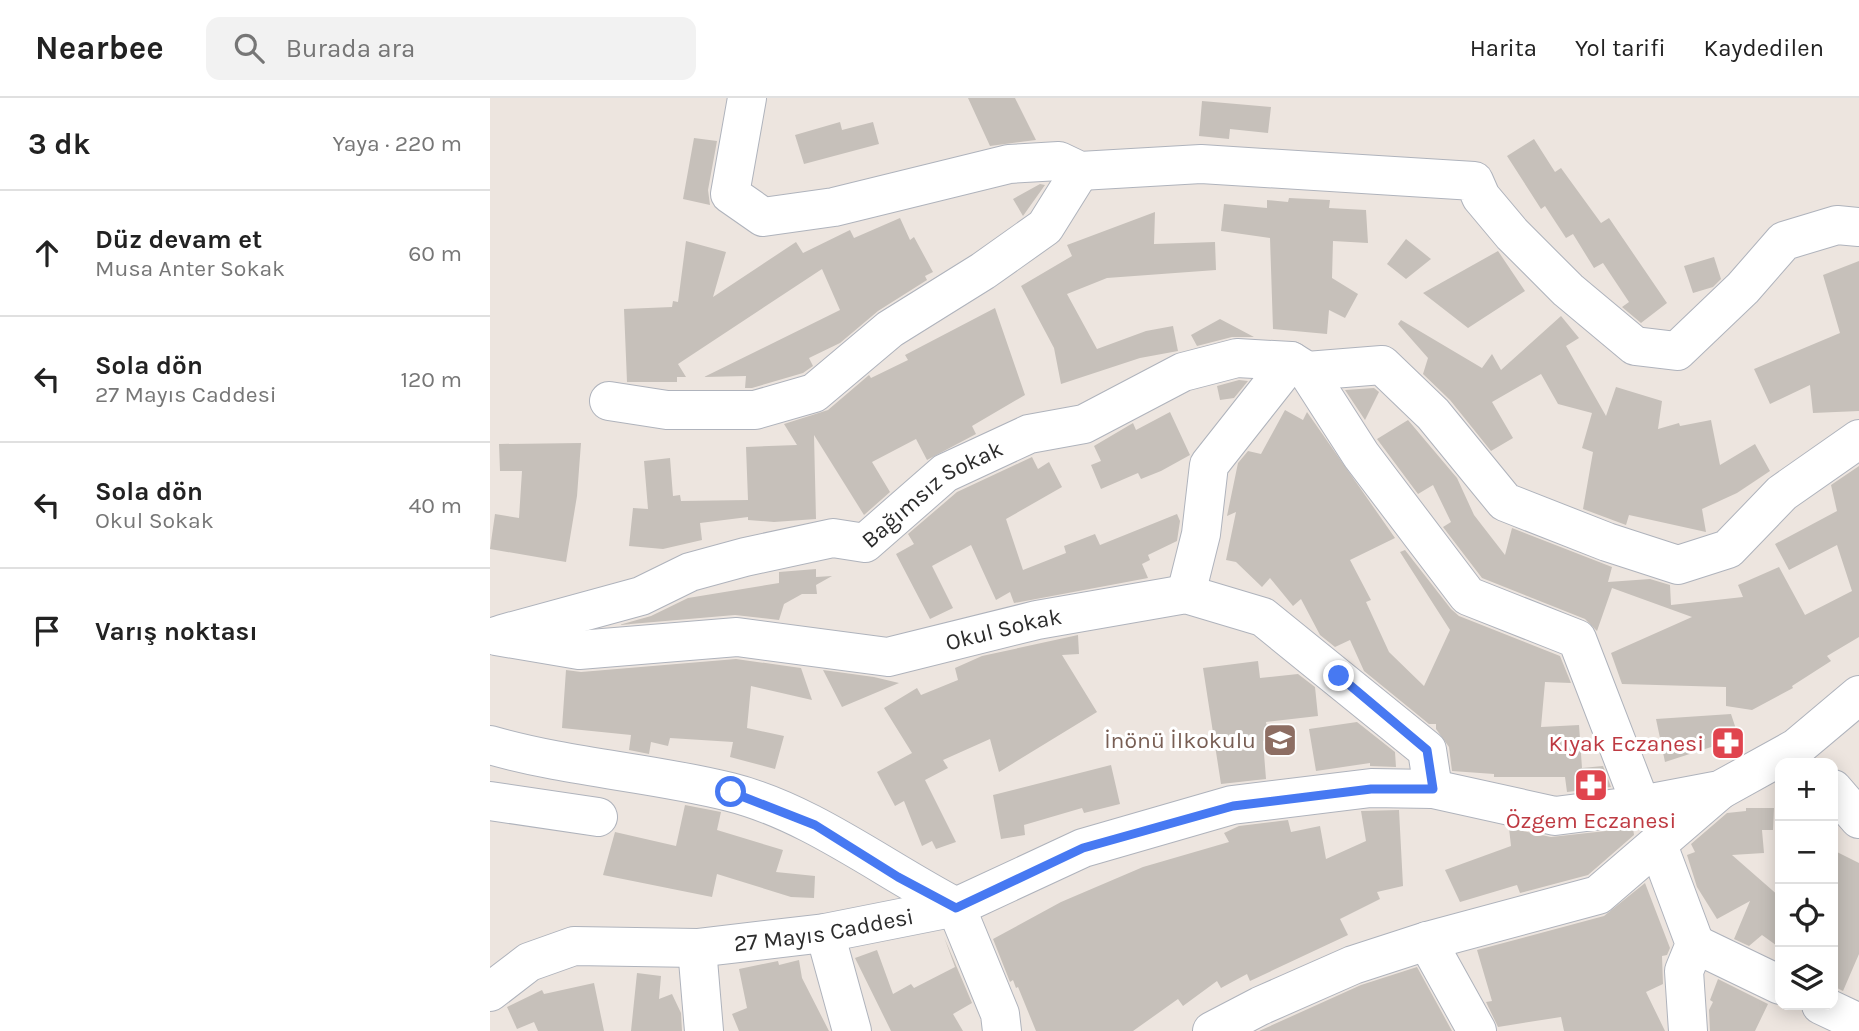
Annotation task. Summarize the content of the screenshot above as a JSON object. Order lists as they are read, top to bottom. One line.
{"streets":{"street":["Bağımsız Sokak","Okul Sokak","27 Mayıs Caddesi"]},"crossings":[["Bağımsız Sokak","Okul Sokak"],["Okul Sokak","27 Mayıs Caddesi"]],"places":{"school or university":["İnönü İlkokulu"],"pharmacy":["Kıyak Eczanesi","Özgem Eczanesi"]},"page":{"header":"Nearbee","search":"Burada ara","nav":["Harita","Yol tarifi","Kaydedilen"],"heading":["3 dk","Yaya · 220 m"],"list":[["Düz devam et","Musa Anter Sokak","60 m"],["Sola dön","27 Mayıs Caddesi","120 m"],["Sola dön","Okul Sokak","40 m"],"Varış noktası"],"map_buttons":["+","−"]}}
